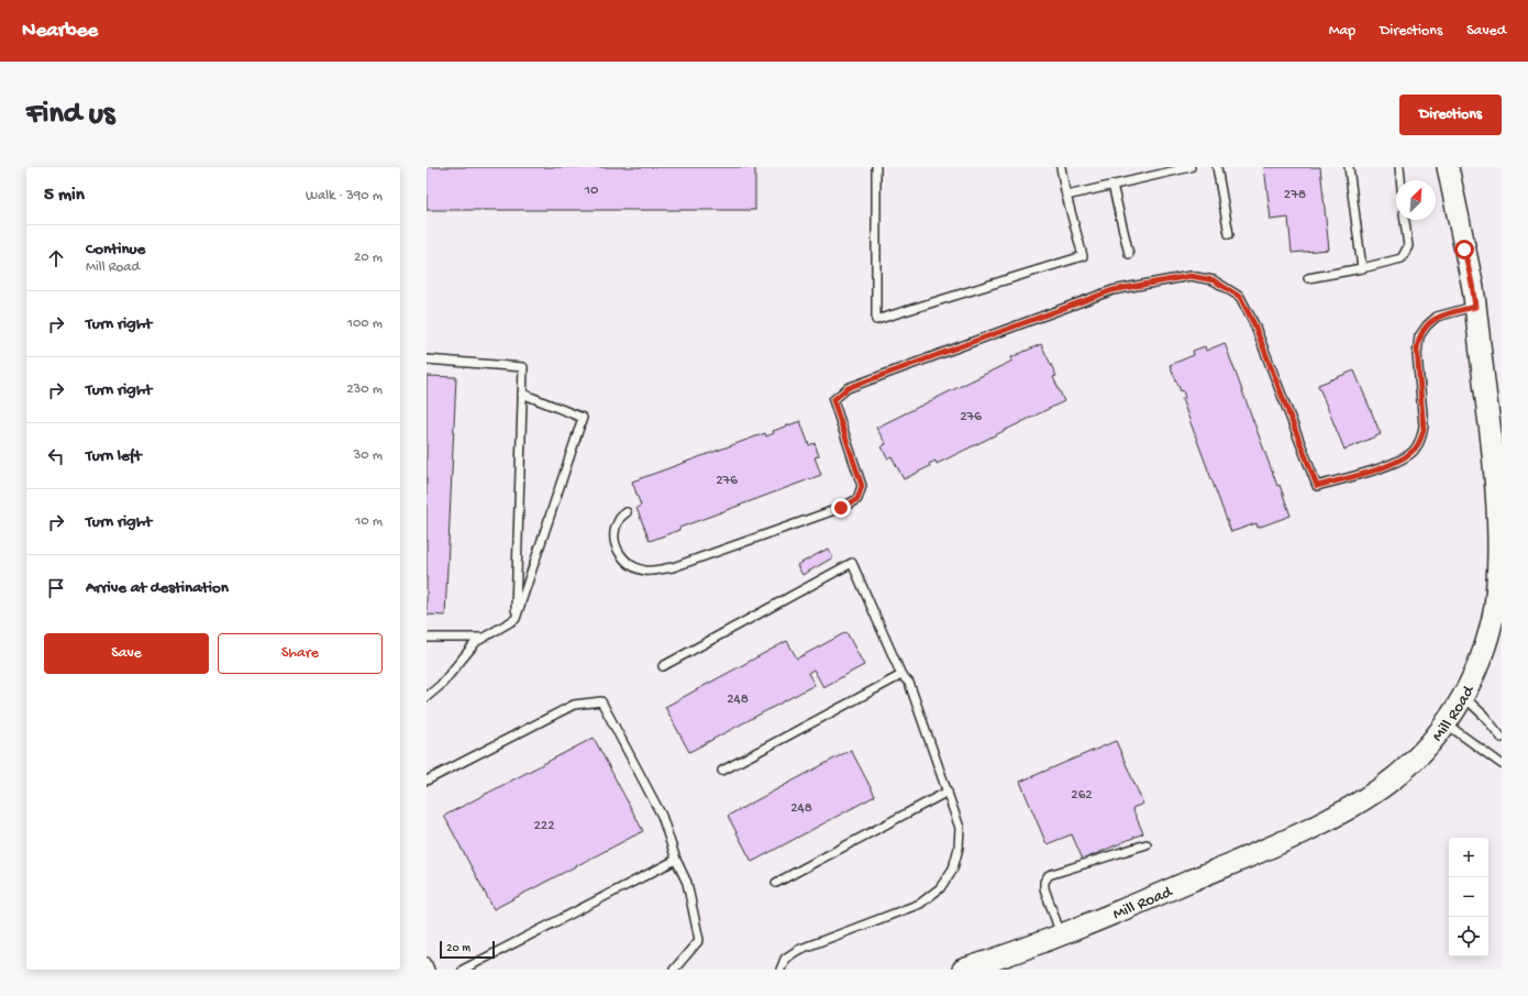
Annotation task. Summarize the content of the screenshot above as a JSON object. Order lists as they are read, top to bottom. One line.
{"streets":{"main road":["Mill Road"]},"house_numbers":["10","278","276","276","248","262","248","222"],"scale_bar":"20 m","north":"top right","page":{"header":"Nearbee","nav":["Map","Directions","Saved"],"buttons":["Directions",["Save","Share"]],"title":"Find us","heading":["5 min","Walk · 390 m"],"list":[["Continue","Mill Road","20 m"],["Turn right","100 m"],["Turn right","230 m"],["Turn left","30 m"],["Turn right","10 m"],"Arrive at destination"],"map_buttons":["+","−"],"scale":"20 m"}}
